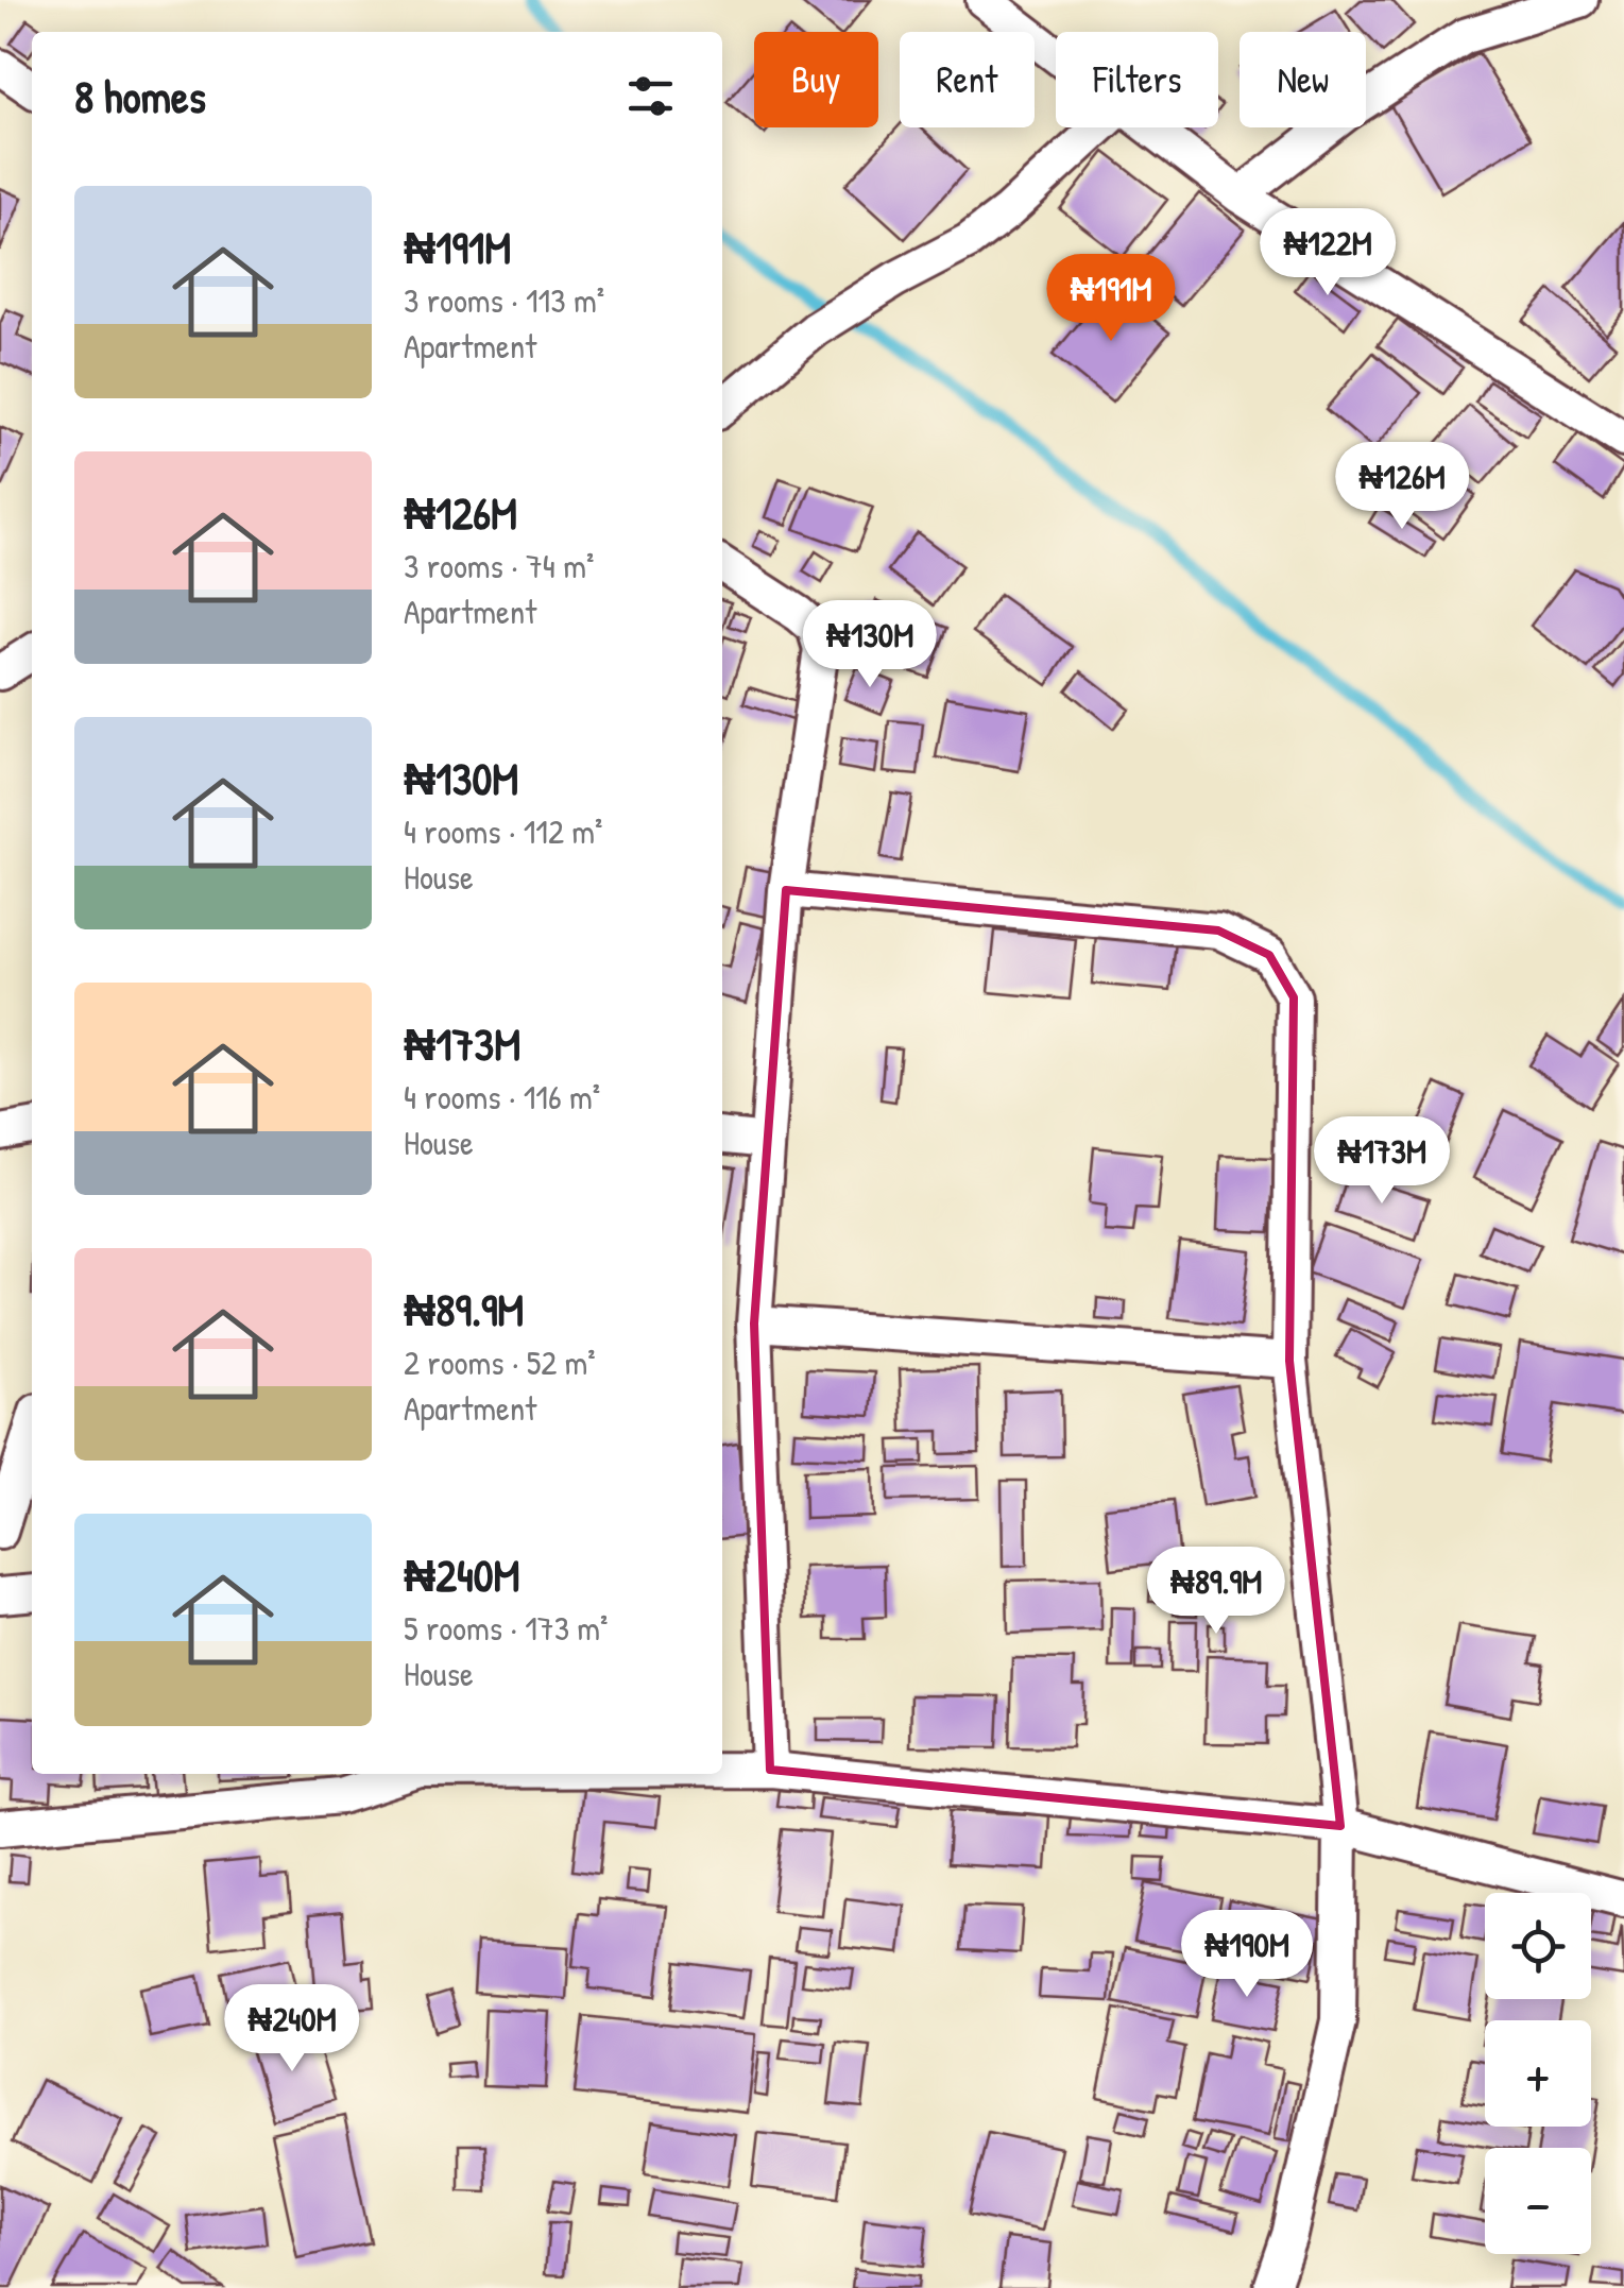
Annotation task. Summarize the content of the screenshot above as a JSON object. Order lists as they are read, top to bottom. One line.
{"page":{"chip":["Buy","Rent","Filters","New"],"heading":"8 homes","list":[{"name":"₦191M","note":"3 rooms · 113 m² · Apartment"},{"name":"₦126M","note":"3 rooms · 74 m² · Apartment"},{"name":"₦130M","note":"4 rooms · 112 m² · House"},{"name":"₦173M","note":"4 rooms · 116 m² · House"},{"name":"₦89.9M","note":"2 rooms · 52 m² · Apartment"},{"name":"₦240M","note":"5 rooms · 173 m² · House"}],"price":["₦122M","₦191M","₦126M","₦130M","₦173M","₦89.9M","₦190M","₦240M"],"map_buttons":["+","−"]}}
